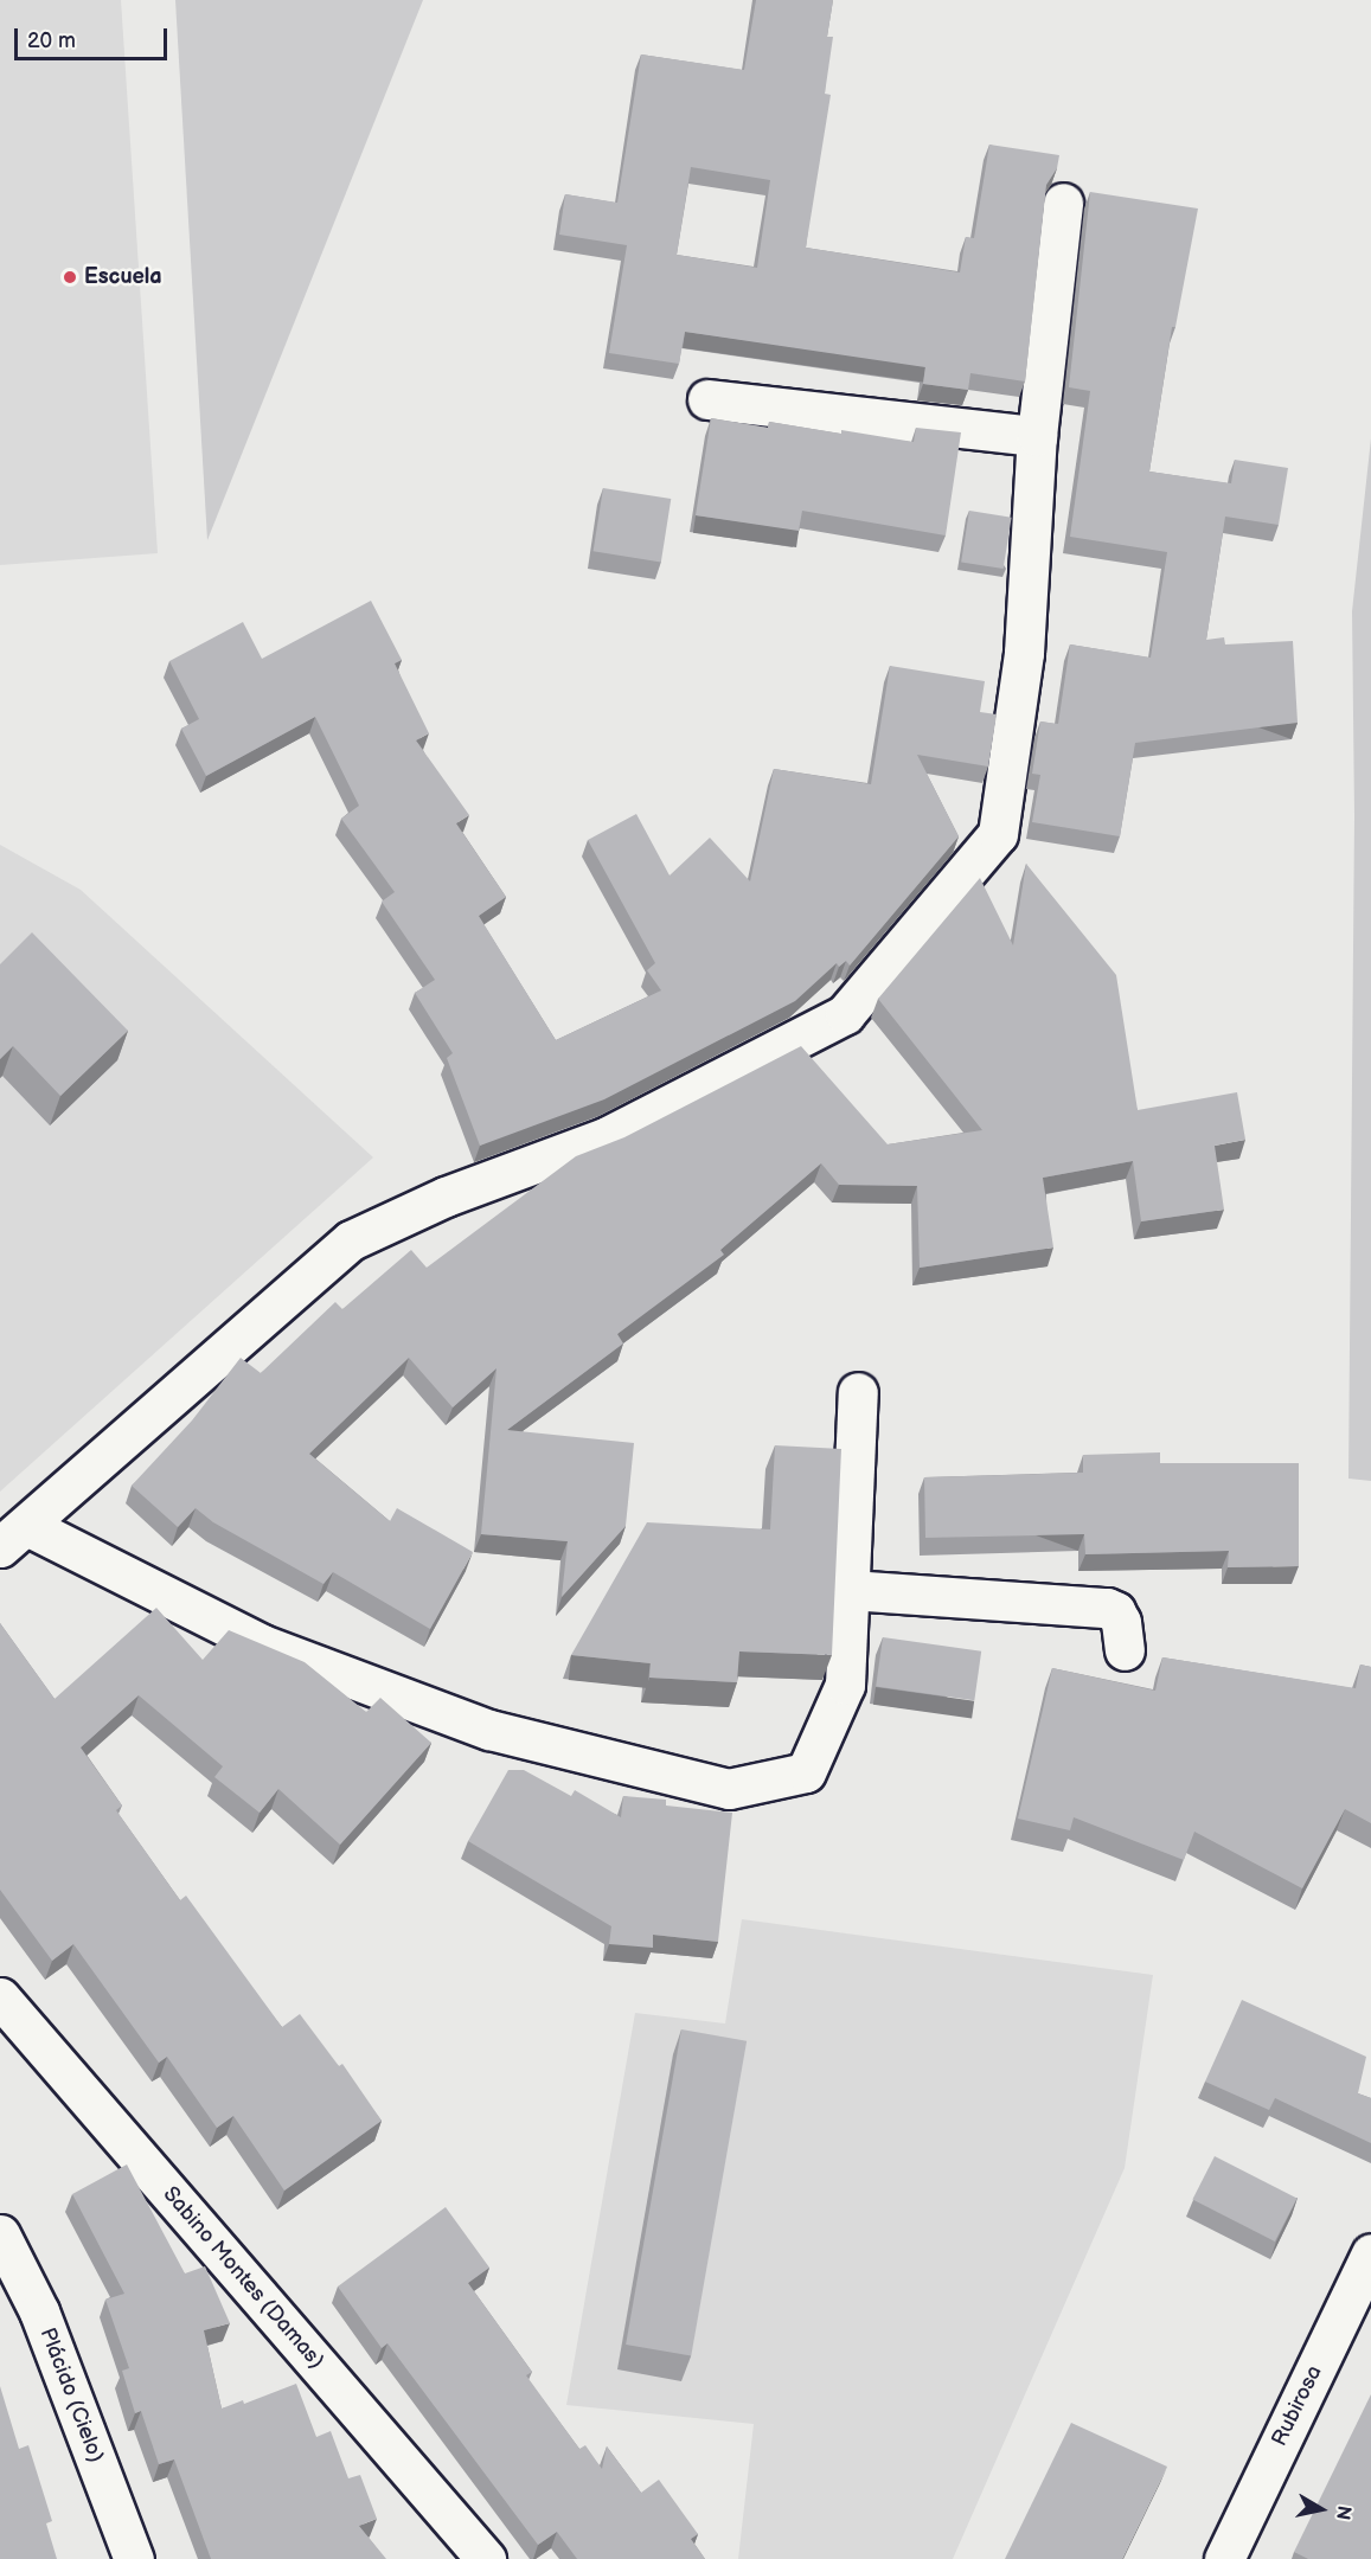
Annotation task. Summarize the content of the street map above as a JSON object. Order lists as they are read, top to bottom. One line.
{"streets":{"street":["Sabino Montes (Damas)","Plácido (Cielo)","Rubirosa"]},"places":["Escuela"],"scale_bar":"20 m","north":"right"}
